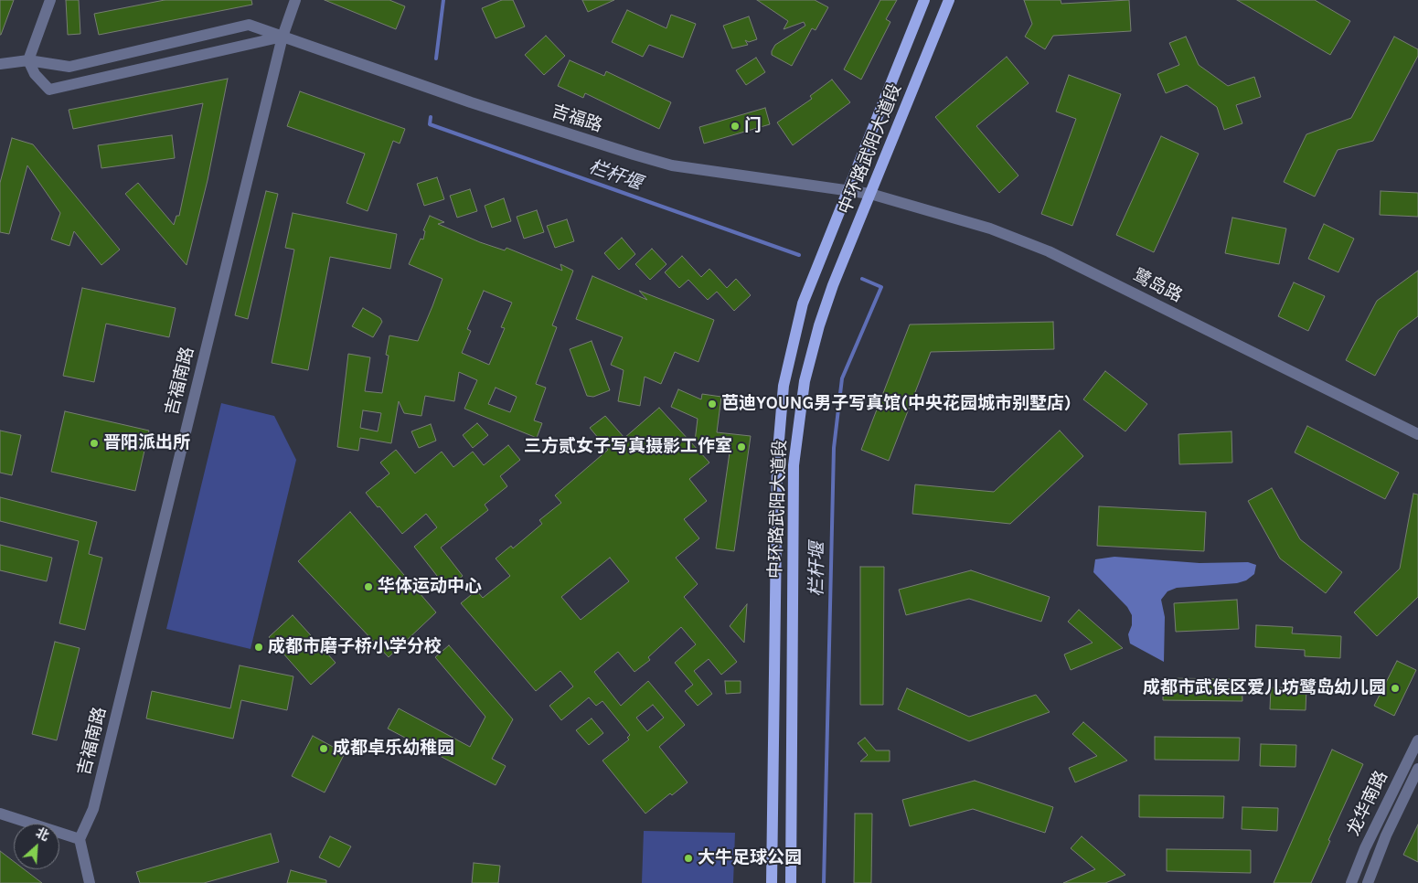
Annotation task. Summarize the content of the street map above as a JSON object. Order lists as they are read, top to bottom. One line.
{"streets":{"main road":["中环路武阳大道段"],"street":["吉福路","鹭岛路","吉福南路","龙华南路"]},"crossings":[["吉福路","中环路武阳大道段"],["吉福路","鹭岛路"],["吉福路","吉福南路"],["中环路武阳大道段","鹭岛路"]],"water":["栏杆堰"],"places":["门","芭迪YOUNG男子写真馆(中央花园城市别墅店)","晋阳派出所","三方贰女子写真摄影工作室","华体运动中心","成都市磨子桥小学分校","成都市武侯区爱儿坊鹭岛幼儿园","成都卓乐幼稚园","大牛足球公园"],"north":"top right"}
